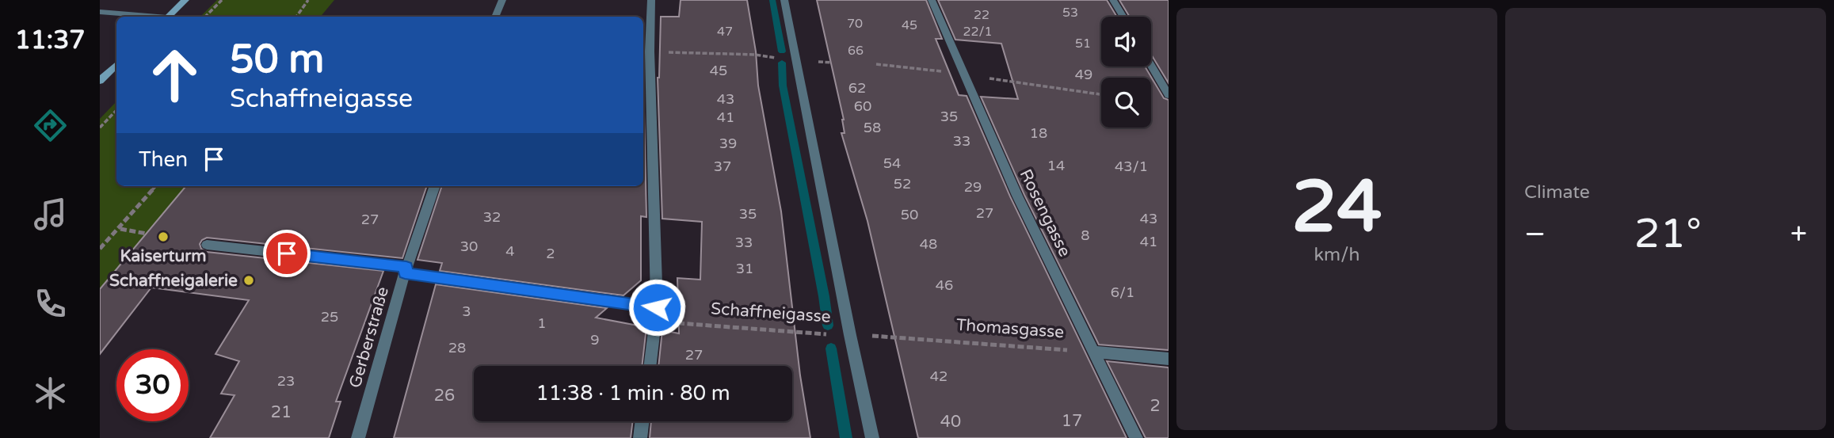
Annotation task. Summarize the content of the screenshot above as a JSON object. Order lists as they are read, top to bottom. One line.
{"streets":{"street":["Rosengasse","Gerberstraße"],"path":["Schaffneigasse","Thomasgasse"]},"crossings":[["Rosengasse","Thomasgasse"],["Schaffneigasse","Thomasgasse"]],"places":["Kaiserturm","Schaffneigalerie"],"house_numbers":["53","22","70","45","47","22/1","51","66","45","49","62","43","60","35","41","58","18","33","39","54","14","37","43/1","52","29","27","35","50","32","43","27","8","41","33","48","30","4","2","31","46","6/1","3","25","1","9","28","27","42","23","26","2","21","17","40"],"page":{"tabs":"11:37","tile":[["24","km/h"],"Climate"],"turn":["50 m","Schaffneigasse"],"then":"Then","heat":["−","21°","+"],"limit":"30","trip":"11:38 · 1 min · 80 m"}}
